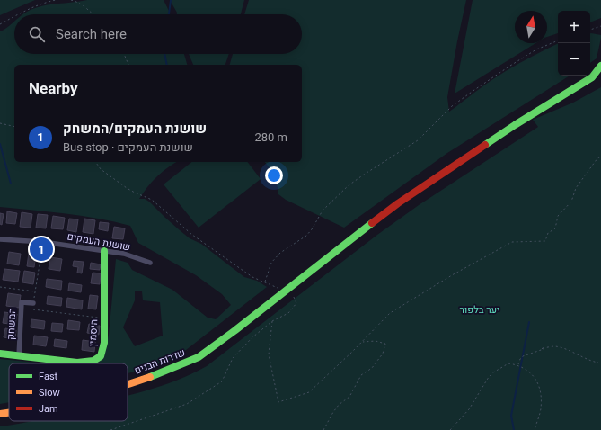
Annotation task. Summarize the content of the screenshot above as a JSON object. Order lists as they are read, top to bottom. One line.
{"streets":{"main road":["היסמין","שדרות הבנים"],"street":["שושנת העמקים","המשחק"]},"crossings":[["שושנת העמקים","היסמין"],["המשחק","היסמין"]],"parks":["יער בלפור"],"legend":["Fast","Slow","Jam"],"north":"top","page":{"map_buttons":["+","−"],"search":"Search here","heading":"Nearby","list":[{"mark":"1","name":"שושנת העמקים/המשחק","note":"Bus stop · שושנת העמקים","value":"280 m"}],"pins":"1"}}
